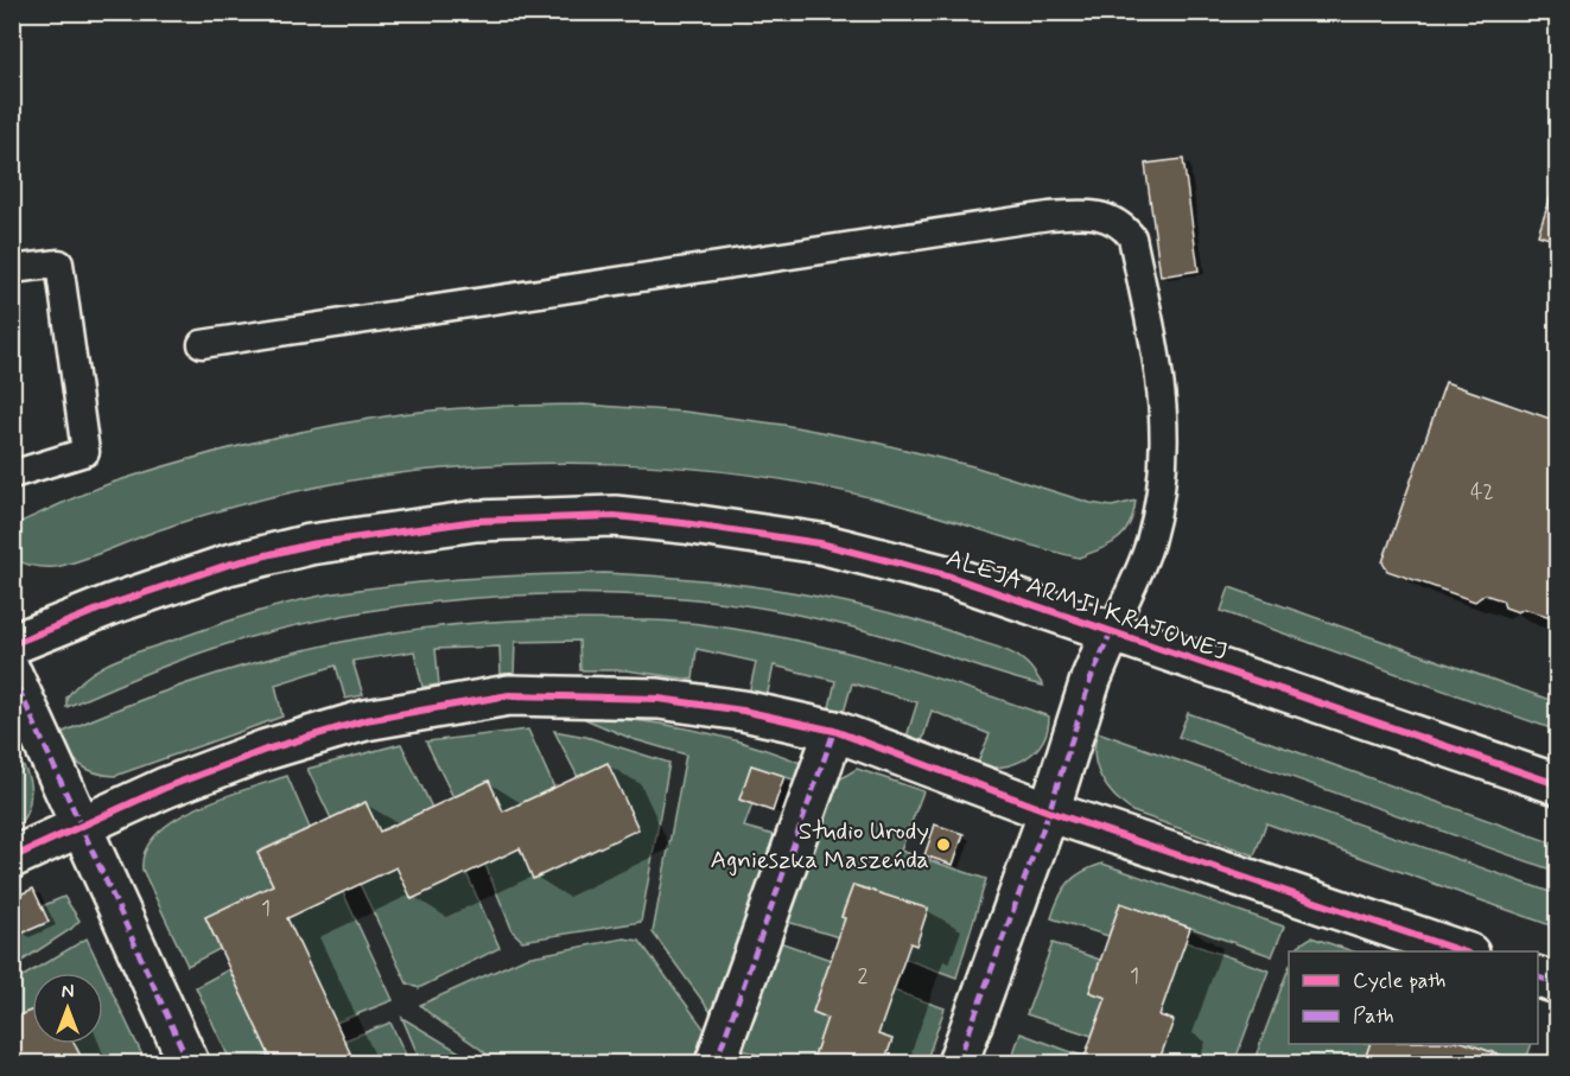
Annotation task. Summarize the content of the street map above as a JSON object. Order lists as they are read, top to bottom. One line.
{"streets":{"street":["ALEJA ARMII KRAJOWEJ"]},"places":["Studio Urody Agnieszka Maszeńda"],"house_numbers":["42","1","2","1"],"legend":["Cycle path","Path"],"north":"top"}
